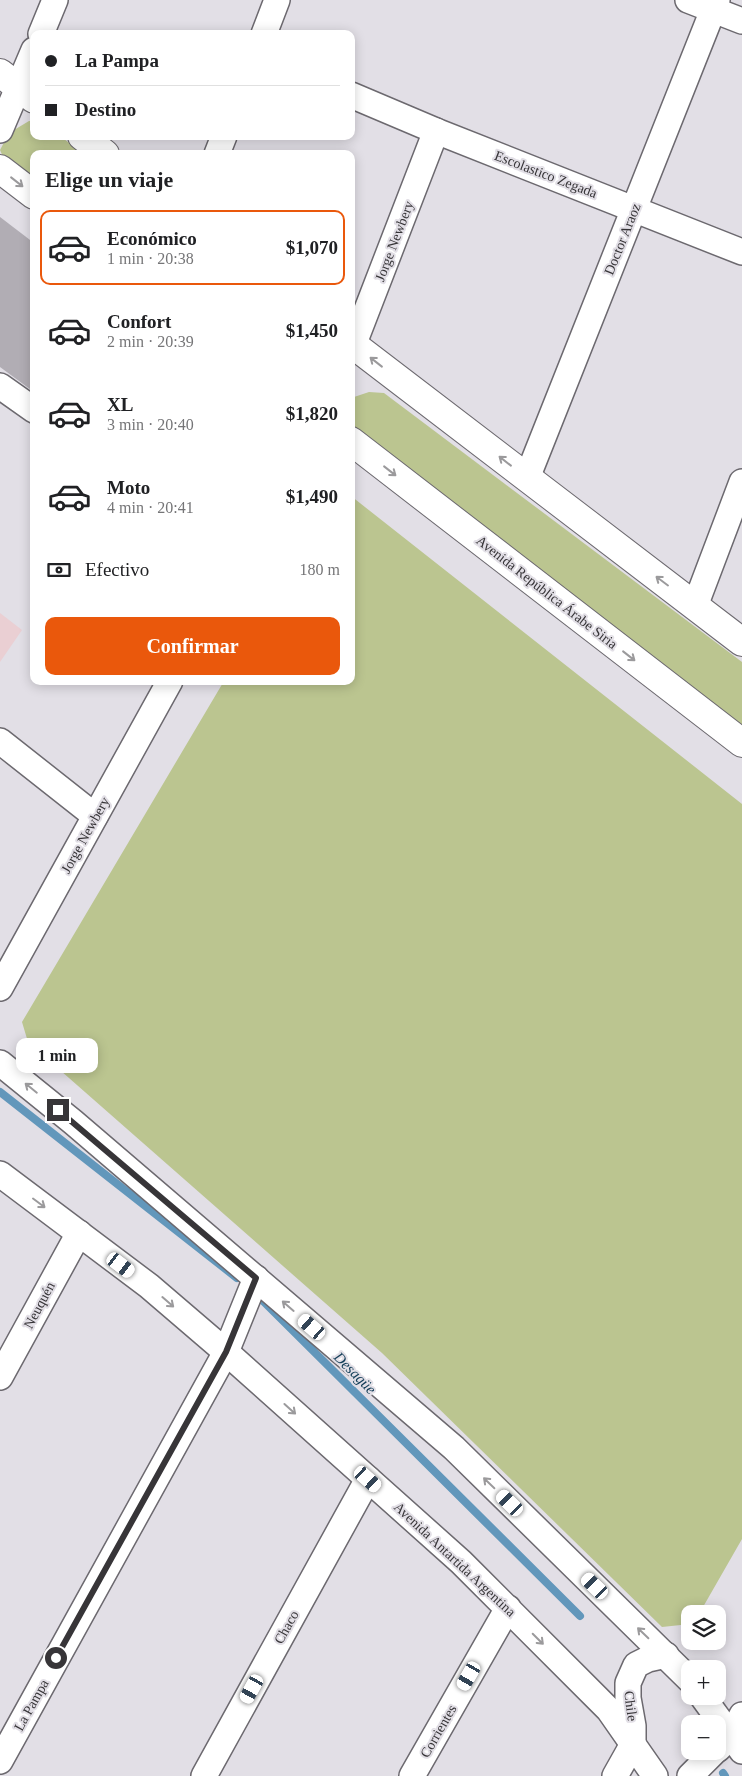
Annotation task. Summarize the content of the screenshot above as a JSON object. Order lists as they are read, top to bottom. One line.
{"streets":{"main road":["Avenida República Árabe Siria"],"street":["Escolastico Zegada","Doctor Araoz","Jorge Newbery","Neuquén","Avenida Antartida Argentina","Chaco","La Pampa","Chile","Corrientes"]},"crossings":[["Escolastico Zegada","Doctor Araoz"],["Escolastico Zegada","Jorge Newbery"],["Neuquén","Avenida Antartida Argentina"],["Avenida Antartida Argentina","Chaco"],["Avenida Antartida Argentina","La Pampa"],["Avenida Antartida Argentina","Chile"],["Avenida Antartida Argentina","Corrientes"]],"water":["Desagüe"],"page":{"banner":["La Pampa","Destino"],"heading":"Elige un viaje","list":[{"name":"Económico","note":"1 min · 20:38","value":"$1,070"},{"name":"Confort","note":"2 min · 20:39","value":"$1,450"},{"name":"XL","note":"3 min · 20:40","value":"$1,820"},{"name":"Moto","note":"4 min · 20:41","value":"$1,490"}],"pay":["Efectivo","180 m"],"buttons":"Confirmar","bubble":"1 min","map_buttons":["+","−"]}}
